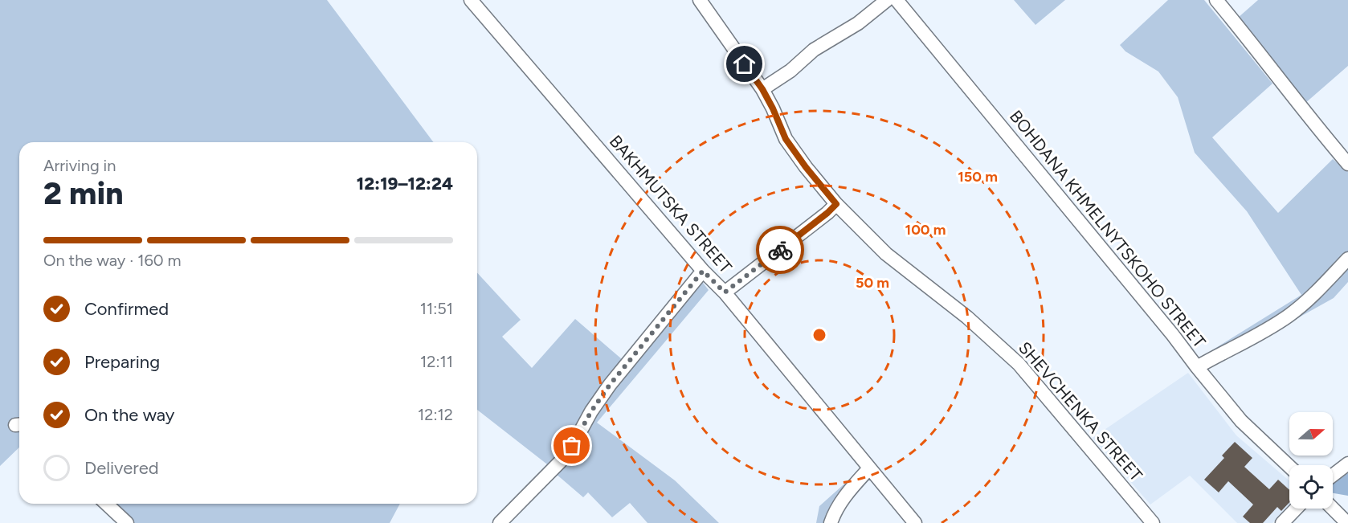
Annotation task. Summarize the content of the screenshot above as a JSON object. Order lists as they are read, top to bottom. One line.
{"streets":{"street":["BAKHMUTSKA STREET","BOHDANA KHMELNYTSKOHO STREET","SHEVCHENKA STREET"]},"north":"right","page":{"heading":["2 min","Arriving in","12:19–12:24"],"bar":"On the way · 160 m","list":[["Confirmed","11:51"],["Preparing","12:11"],["On the way","12:12"],"Delivered"]},"rings":["150 m","100 m","50 m"]}
